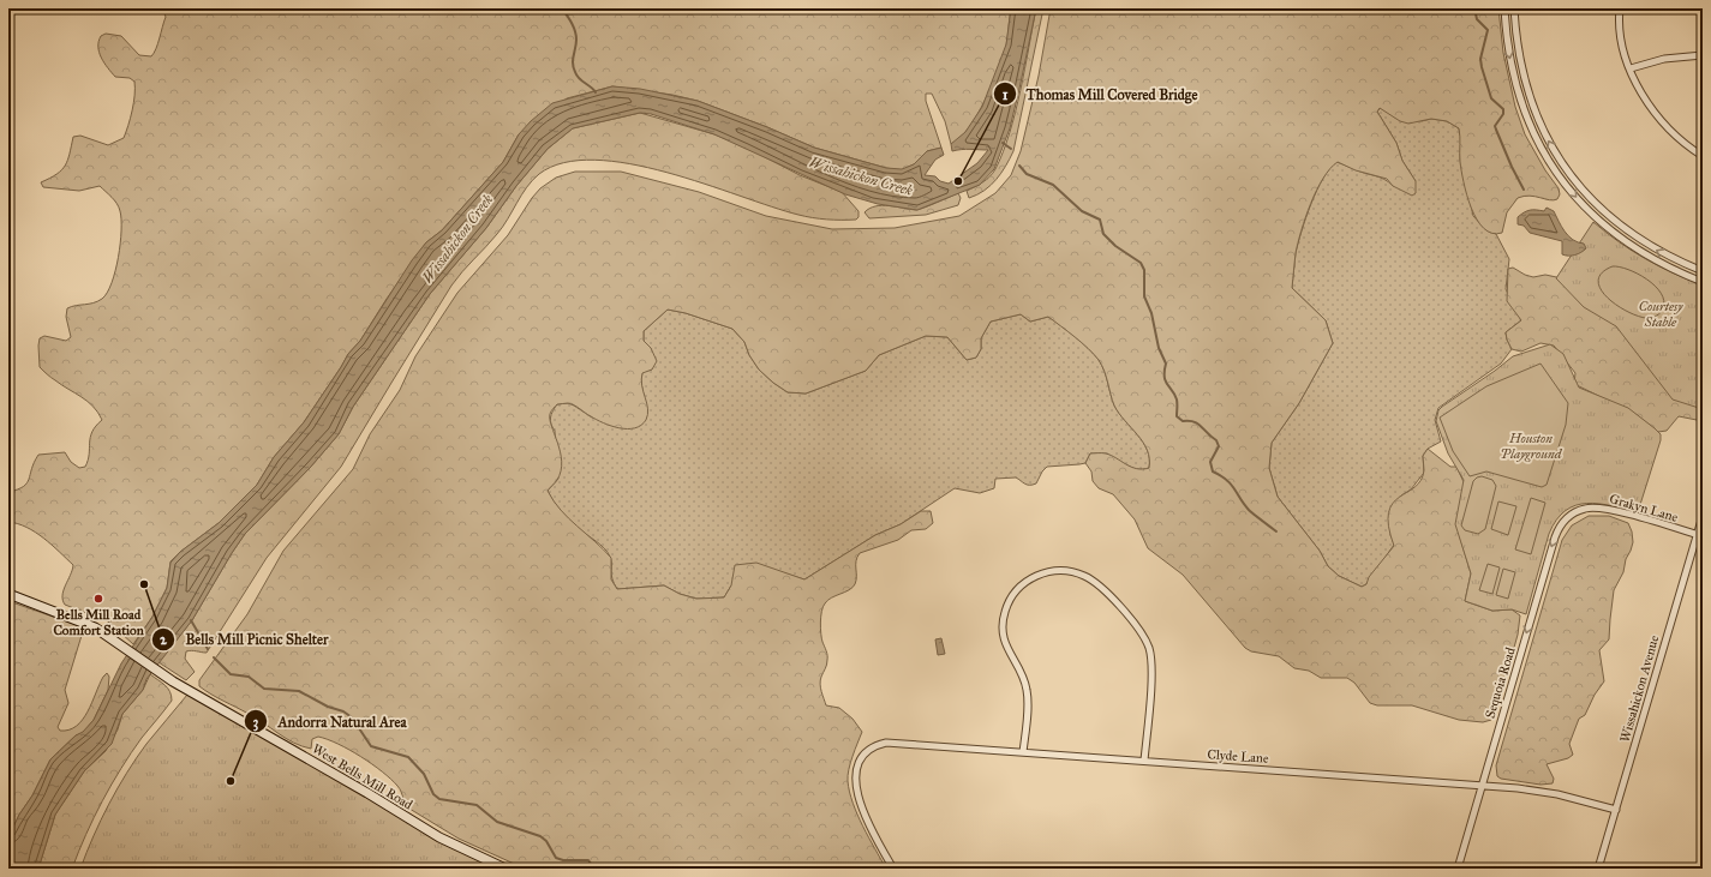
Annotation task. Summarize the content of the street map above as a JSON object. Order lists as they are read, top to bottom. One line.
{"streets":{"street":["Grakyn Lane","Sequoia Road","Wissahickon Avenue","Clyde Lane","West Bells Mill Road"]},"crossings":[["Grakyn Lane","Sequoia Road"],["Grakyn Lane","Wissahickon Avenue"],["Sequoia Road","Clyde Lane"],["Wissahickon Avenue","Clyde Lane"]],"one_way":["Sequoia Road"],"water":["Wissahickon Creek"],"parks":["Courtesy Stable","Houston Playground"],"places":["Thomas Mill Covered Bridge","Bells Mill Picnic Shelter","Bells Mill Road Comfort Station","Andorra Natural Area"]}
